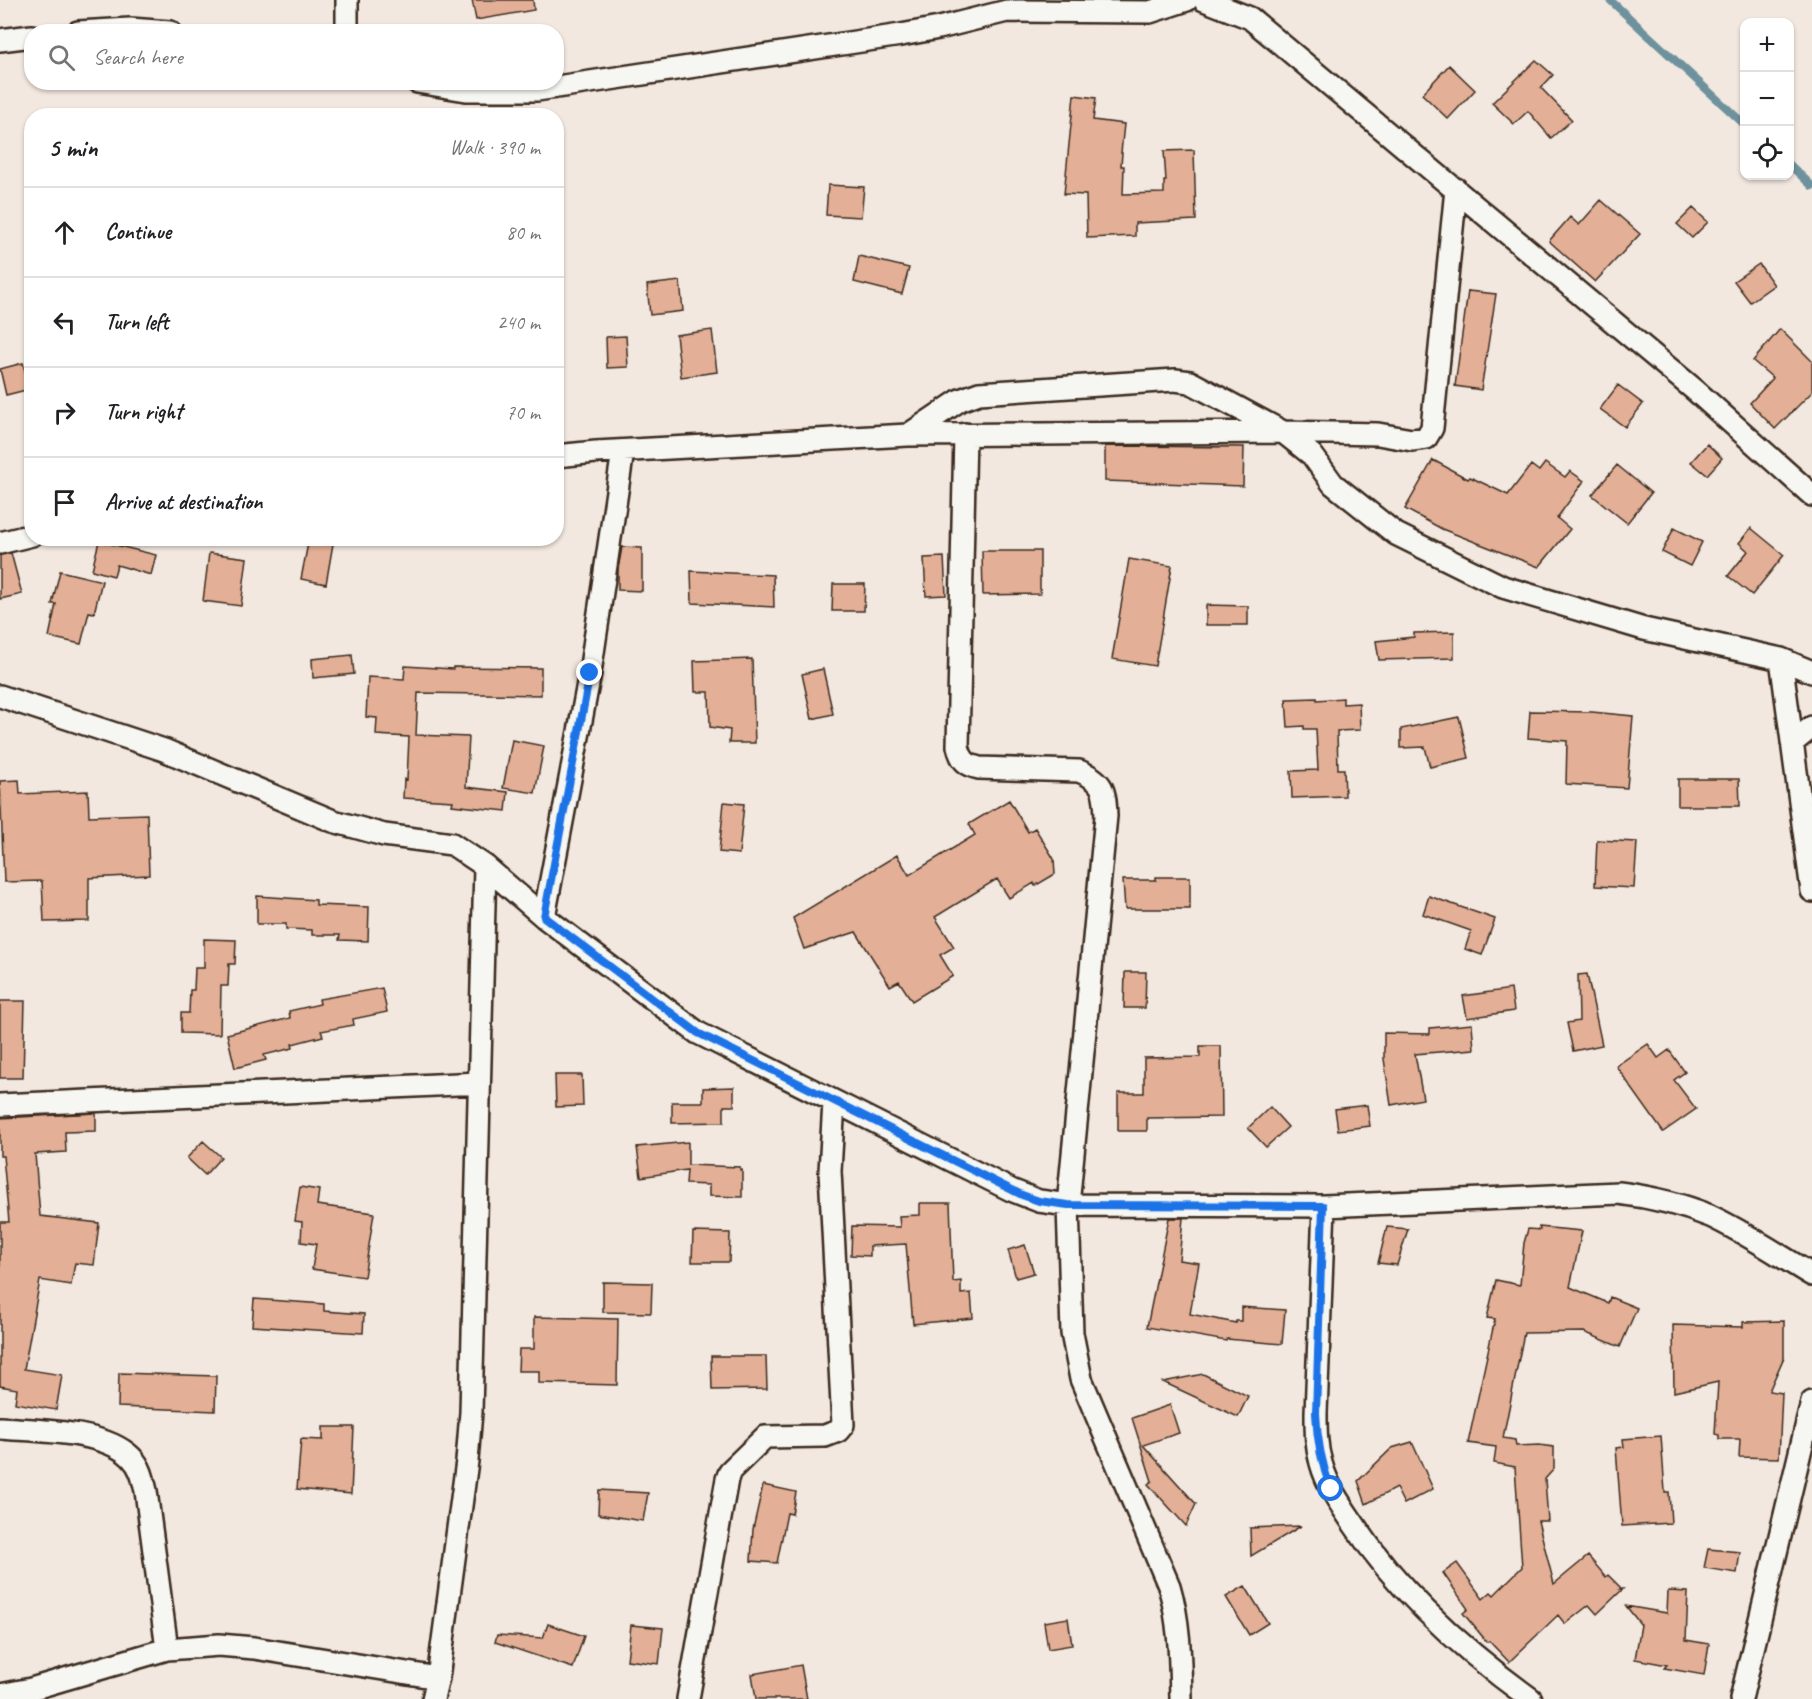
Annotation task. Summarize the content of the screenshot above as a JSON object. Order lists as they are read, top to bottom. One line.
{"page":{"map_buttons":["+","−"],"search":"Search here","heading":["5 min","Walk · 390 m"],"list":[["Continue","80 m"],["Turn left","240 m"],["Turn right","70 m"],"Arrive at destination"]}}
